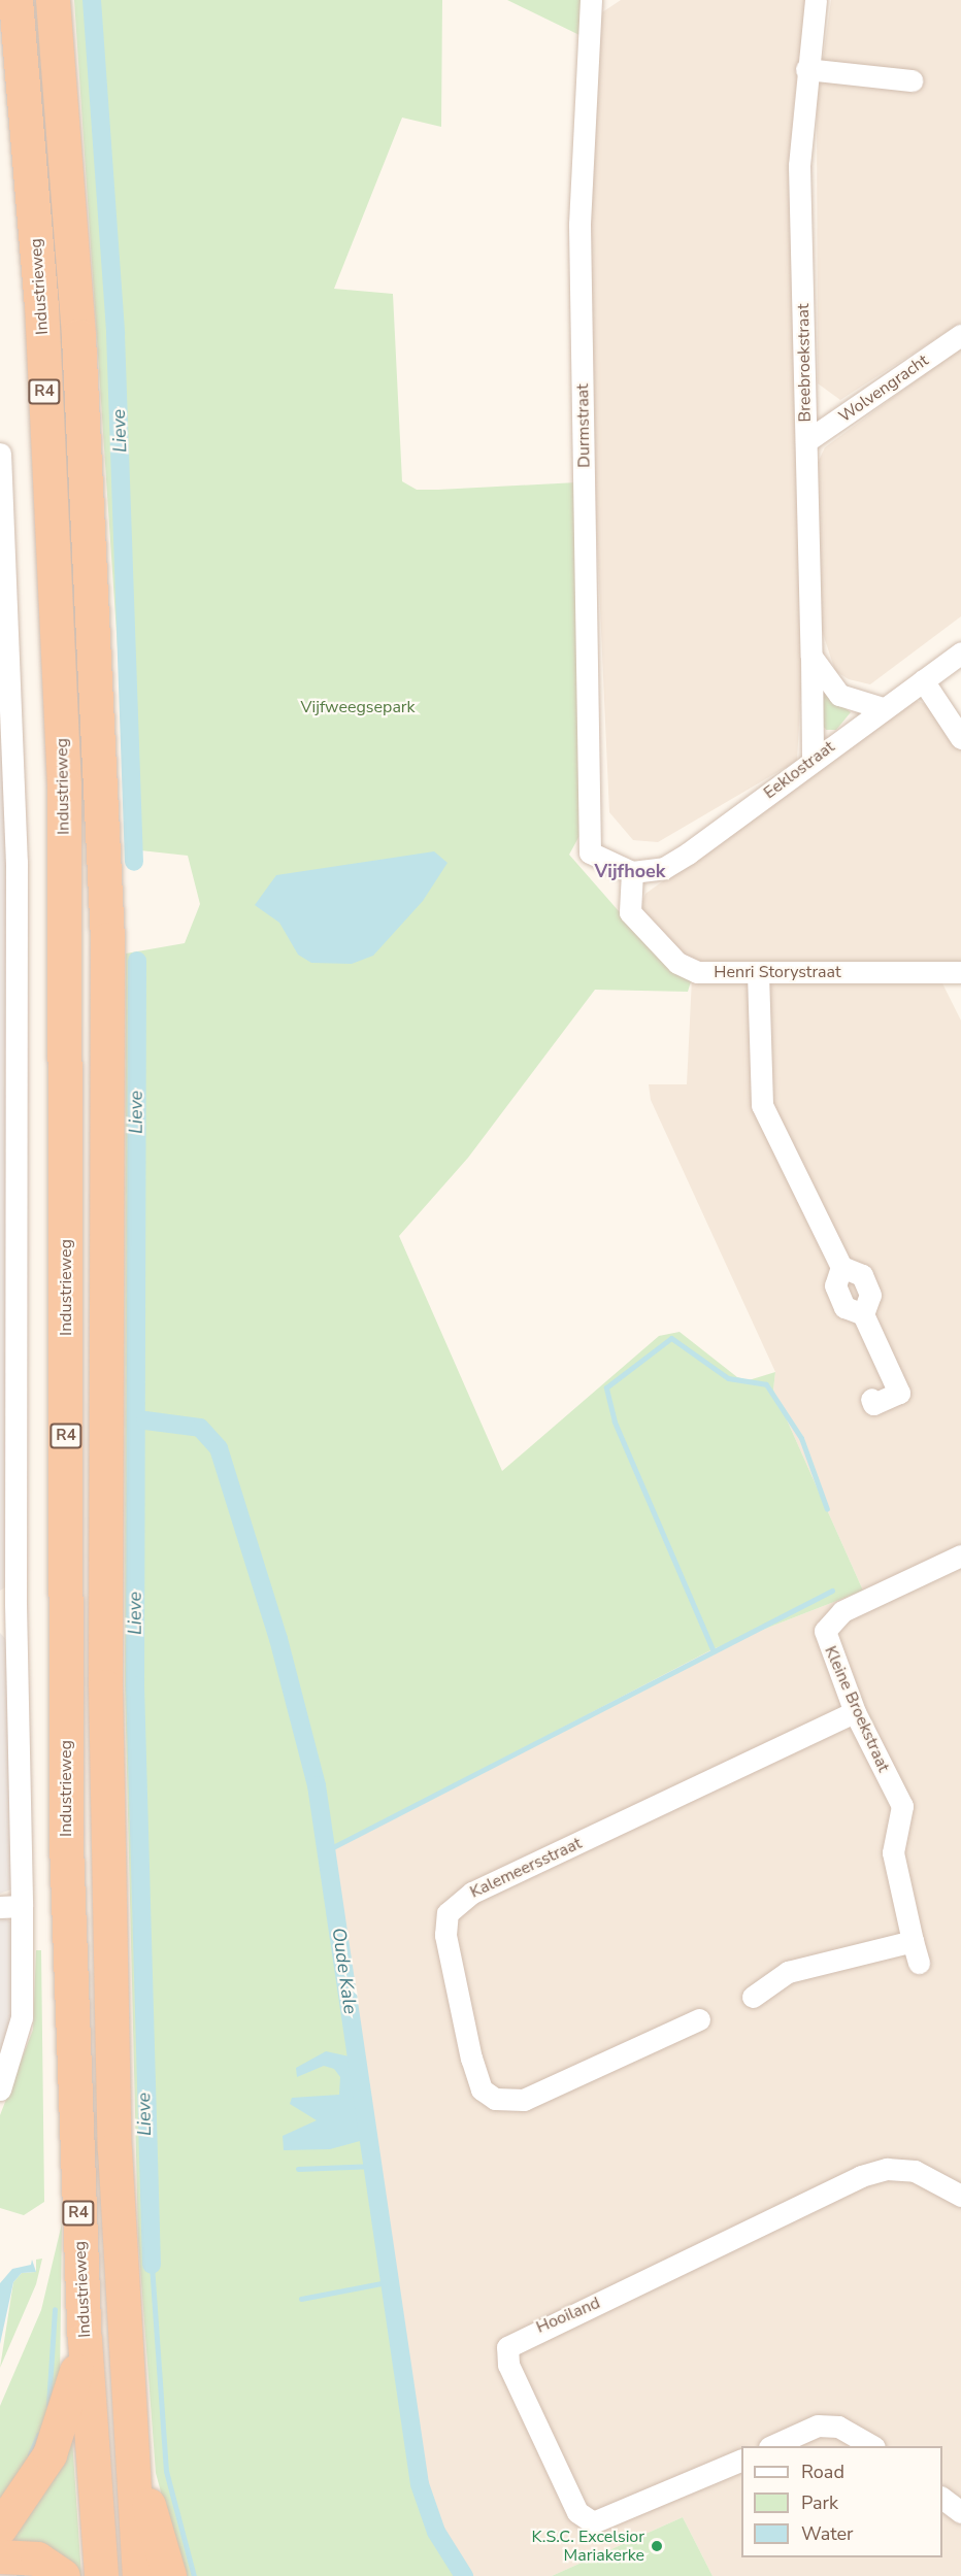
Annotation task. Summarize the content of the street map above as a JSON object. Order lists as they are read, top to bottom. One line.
{"streets":{"highway":["Industrieweg","R4"],"street":["Breebroekstraat","Wolvengracht","Durmstraat","Eeklostraat","Henri Storystraat","Kleine Broekstraat","Kalemeersstraat","Hooiland"]},"crossings":[["Industrieweg","R4"],["Breebroekstraat","Wolvengracht"],["Breebroekstraat","Eeklostraat"],["Durmstraat","Eeklostraat"],["Durmstraat","Henri Storystraat"],["Eeklostraat","Henri Storystraat"],["Kleine Broekstraat","Kalemeersstraat"]],"districts":["Vijfhoek"],"water":["Lieve","Oude Kale"],"parks":["Vijfweegsepark"],"places":["K.S.C. Excelsior Mariakerke"],"legend":["Road","Park","Water"]}
